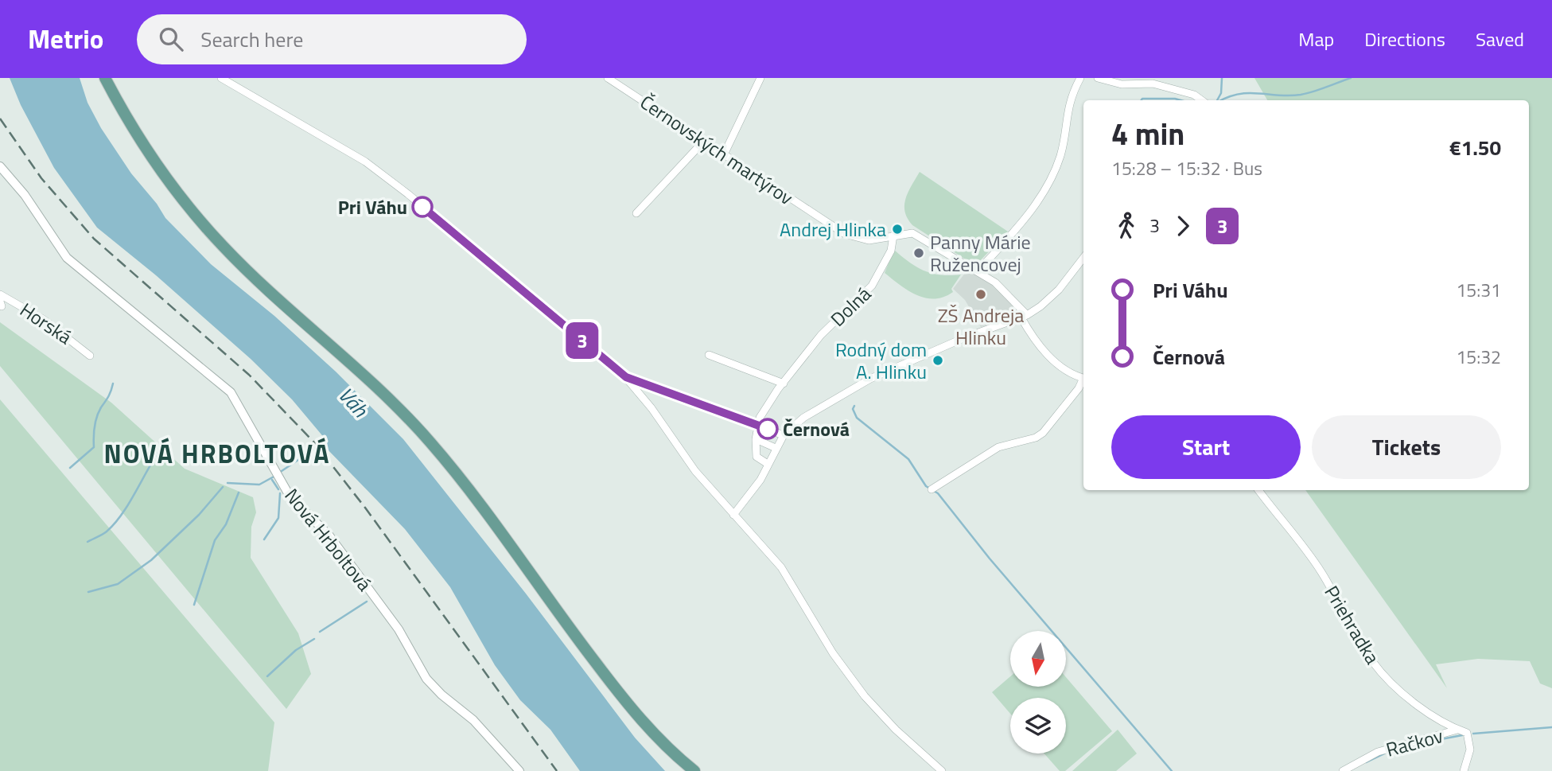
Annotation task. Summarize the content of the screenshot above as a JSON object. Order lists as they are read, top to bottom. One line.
{"streets":{"street":["Černovských martýrov","Dolná","Horská","Nová Hrboltová","Priehradka","Račkov"]},"crossings":[["Černovských martýrov","Dolná"],["Priehradka","Račkov"]],"districts":["NOVÁ HRBOLTOVÁ"],"water":["Váh"],"places":["Pri Váhu","Andrej Hlinka","Panny Márie Ružencovej","ZŠ Andreja Hlinku","Rodný dom A. Hlinku","Černová"],"lines":["bus line 3"],"north":"bottom","page":{"header":"Metrio","search":"Search here","nav":["Map","Directions","Saved"],"on_map":"3","heading":["4 min","15:28 – 15:32 · Bus","€1.50"],"legs":["3","3"],"list":[{"name":"Pri Váhu","value":"15:31"},{"name":"Černová","value":"15:32"}],"buttons":["Start","Tickets"]}}
